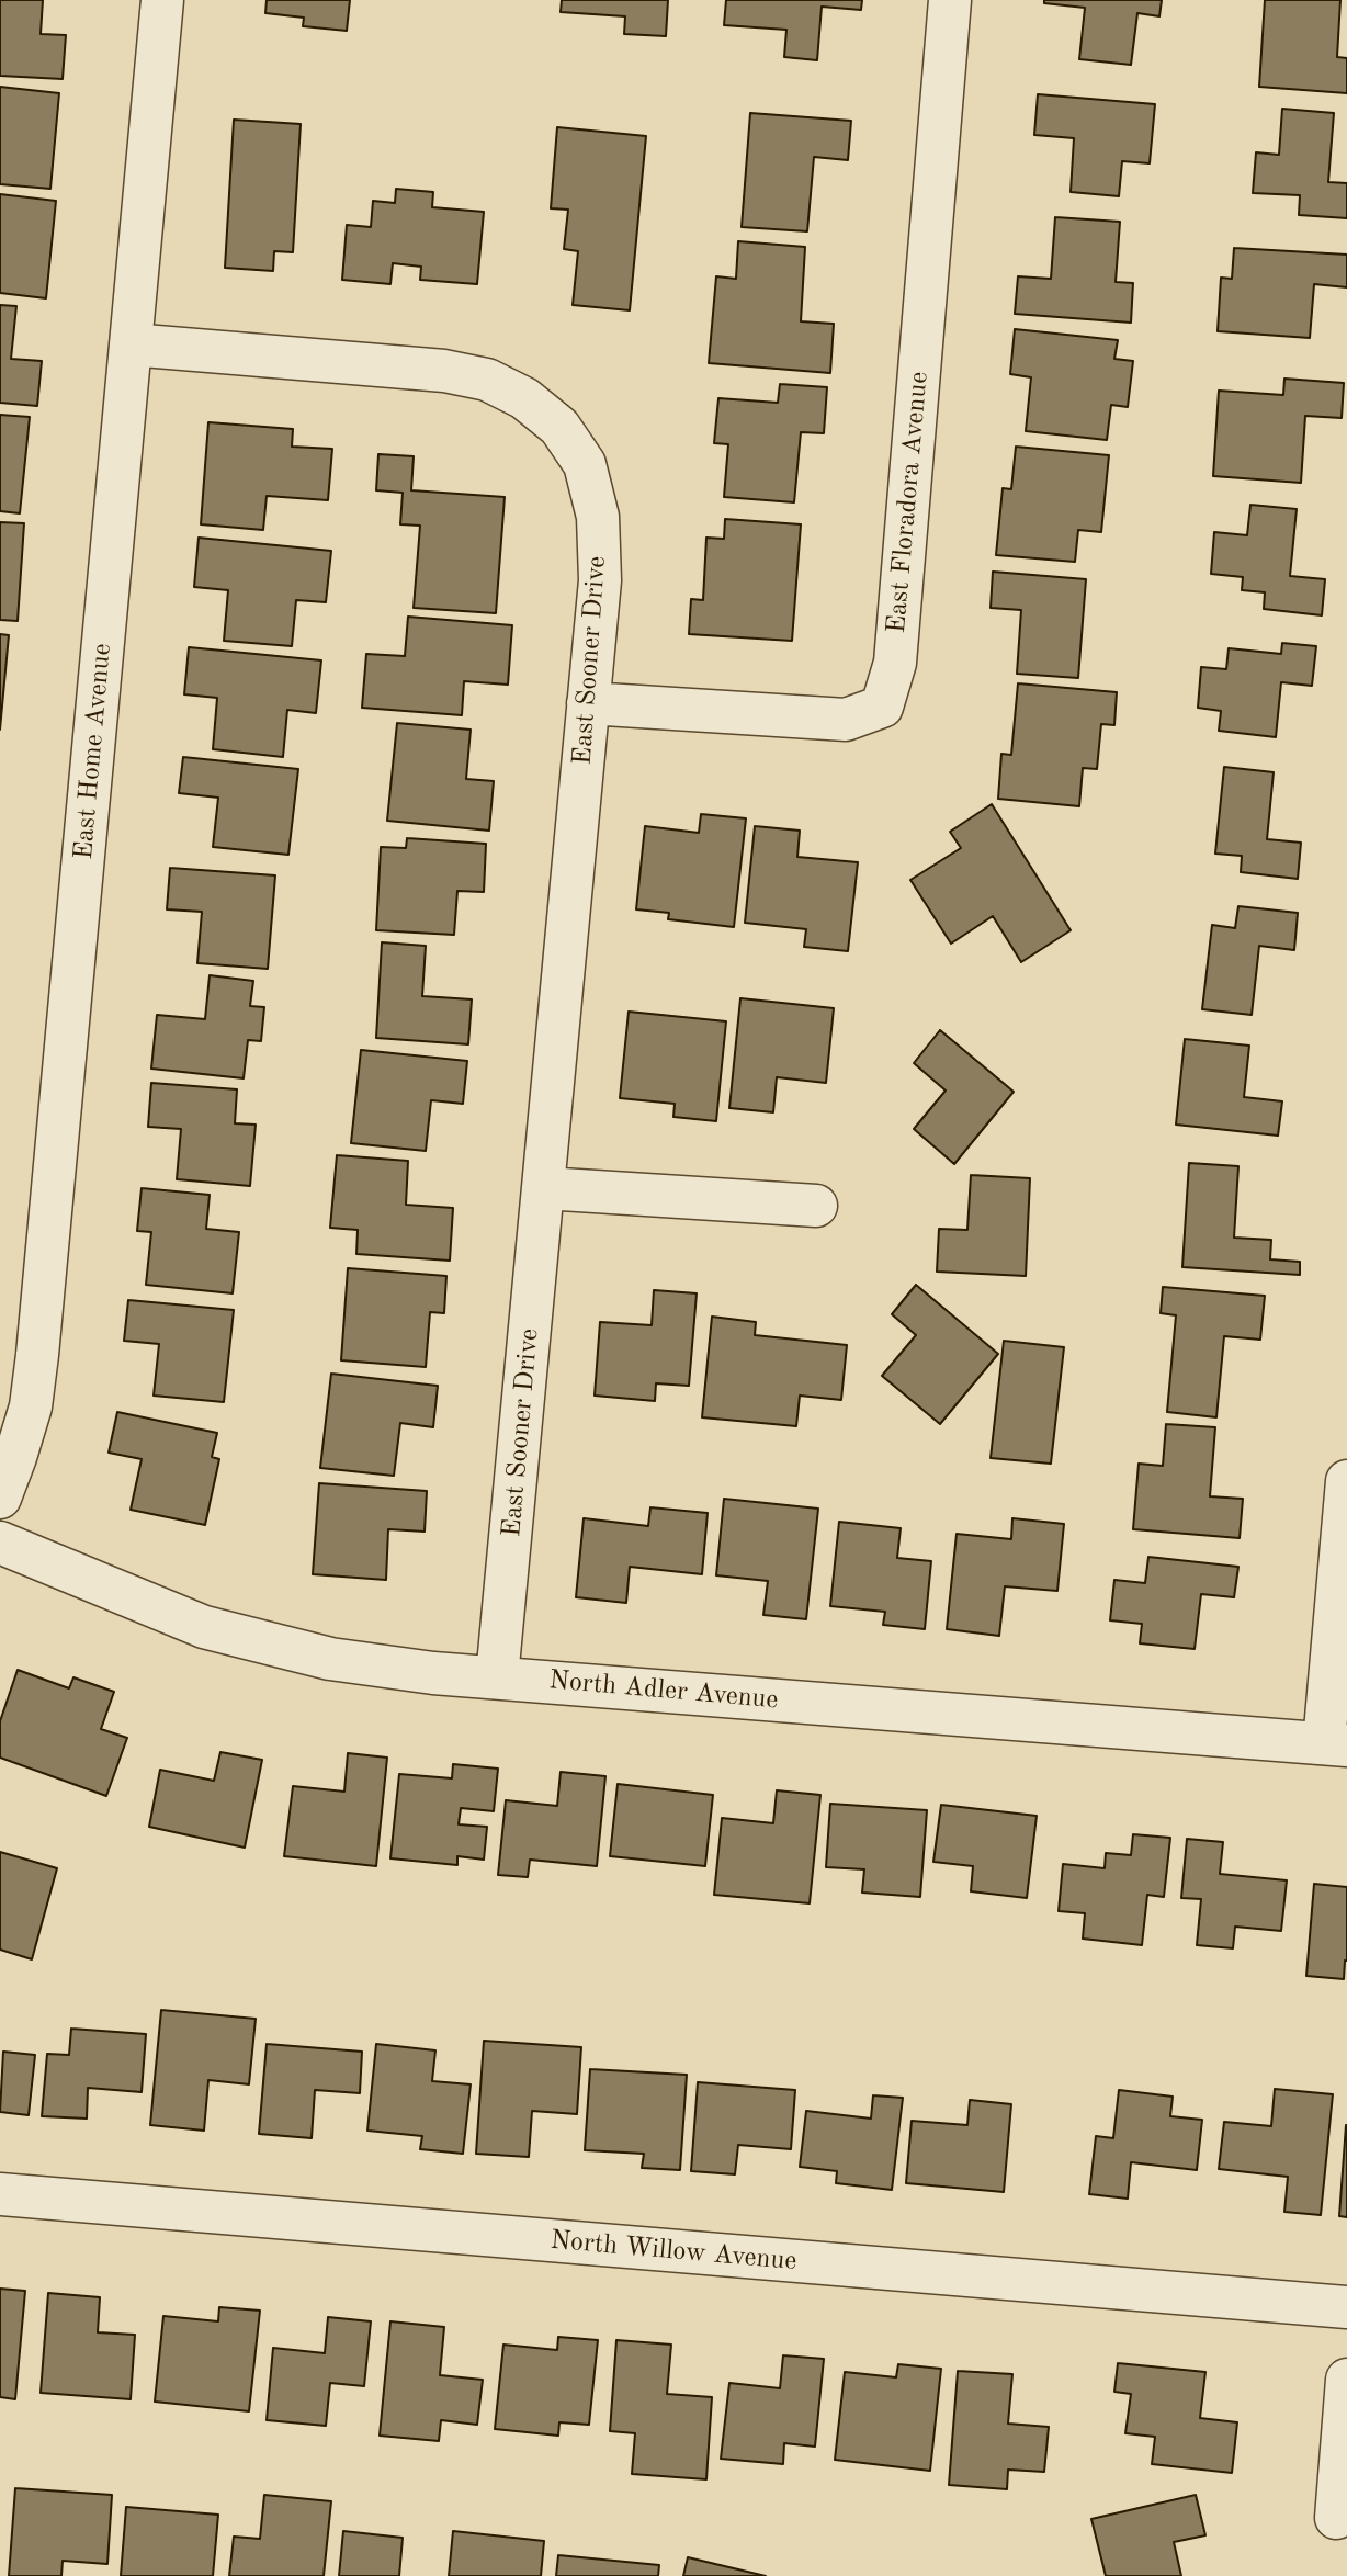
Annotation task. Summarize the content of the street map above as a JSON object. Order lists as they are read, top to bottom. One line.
{"streets":{"street":["East Floradora Avenue","East Sooner Drive","East Home Avenue","North Adler Avenue","North Willow Avenue"]},"crossings":[["East Floradora Avenue","East Sooner Drive"],["East Sooner Drive","East Home Avenue"],["East Sooner Drive","North Adler Avenue"]]}
